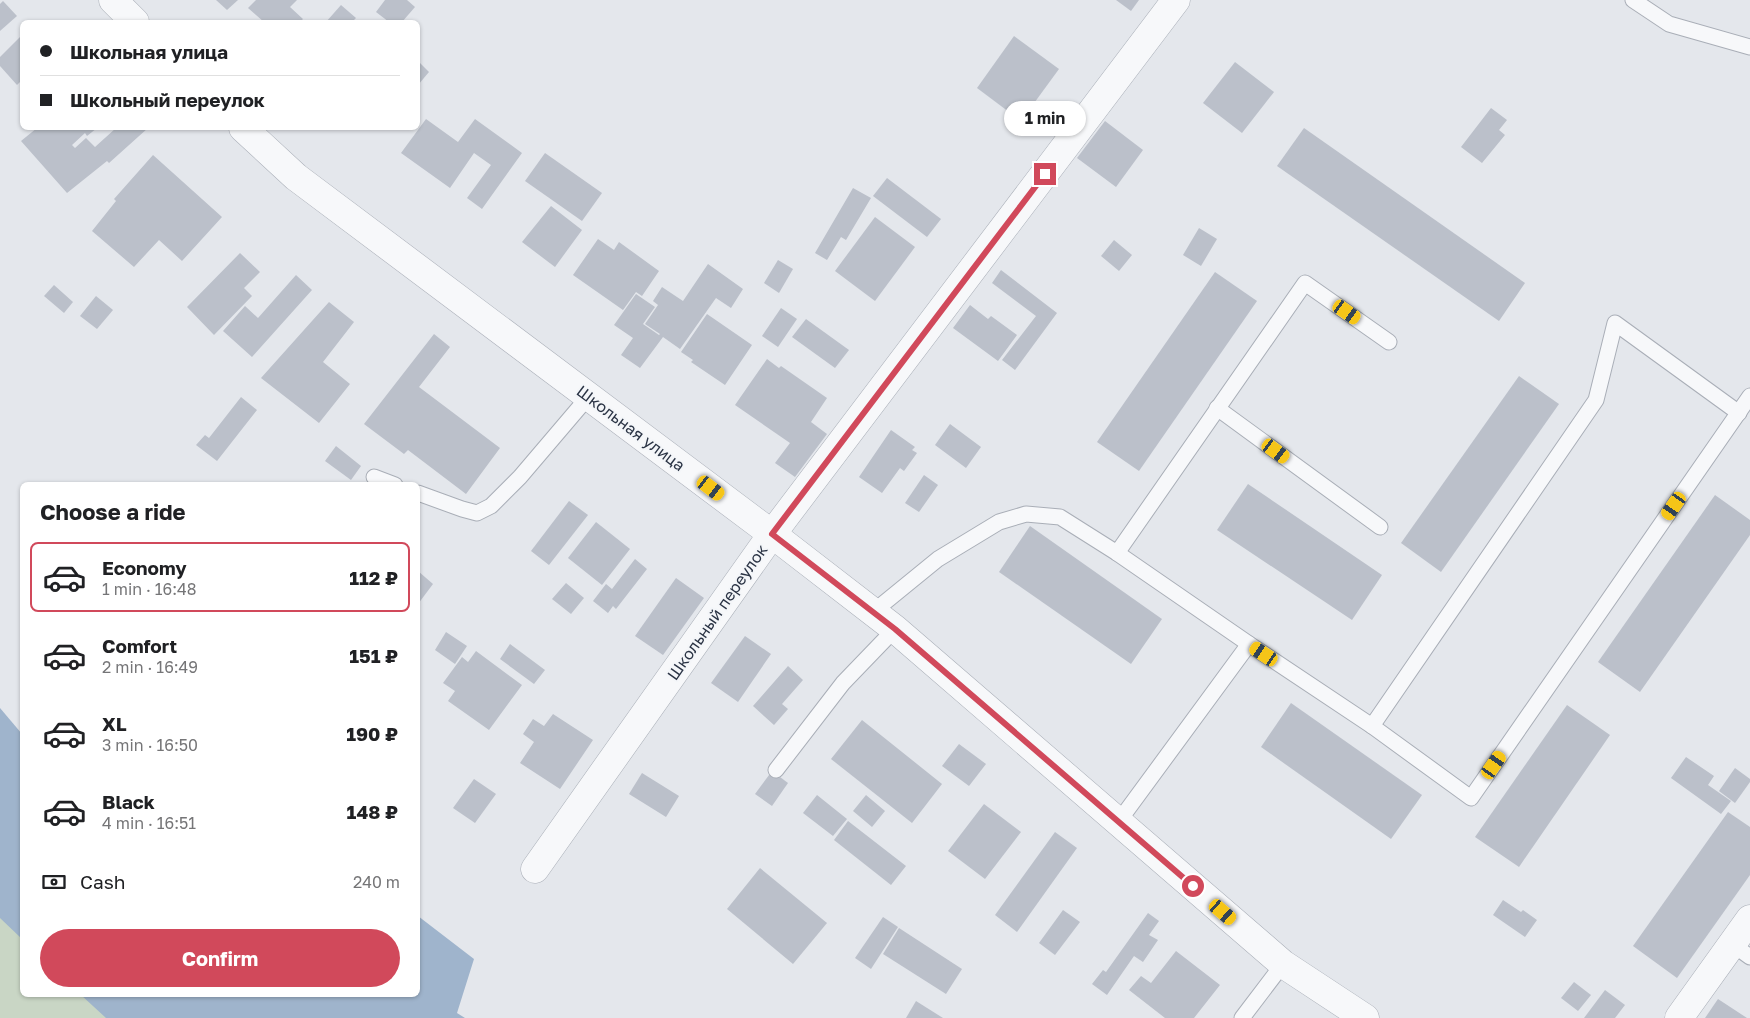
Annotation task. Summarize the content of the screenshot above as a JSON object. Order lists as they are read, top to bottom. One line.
{"streets":{"street":["Школьная улица","Школьный переулок"]},"crossings":[["Школьная улица","Школьный переулок"]],"page":{"banner":["Школьная улица","Школьный переулок"],"bubble":"1 min","heading":"Choose a ride","list":[{"name":"Economy","note":"1 min · 16:48","value":"112 ₽"},{"name":"Comfort","note":"2 min · 16:49","value":"151 ₽"},{"name":"XL","note":"3 min · 16:50","value":"190 ₽"},{"name":"Black","note":"4 min · 16:51","value":"148 ₽"}],"pay":["Cash","240 m"],"buttons":"Confirm"}}
